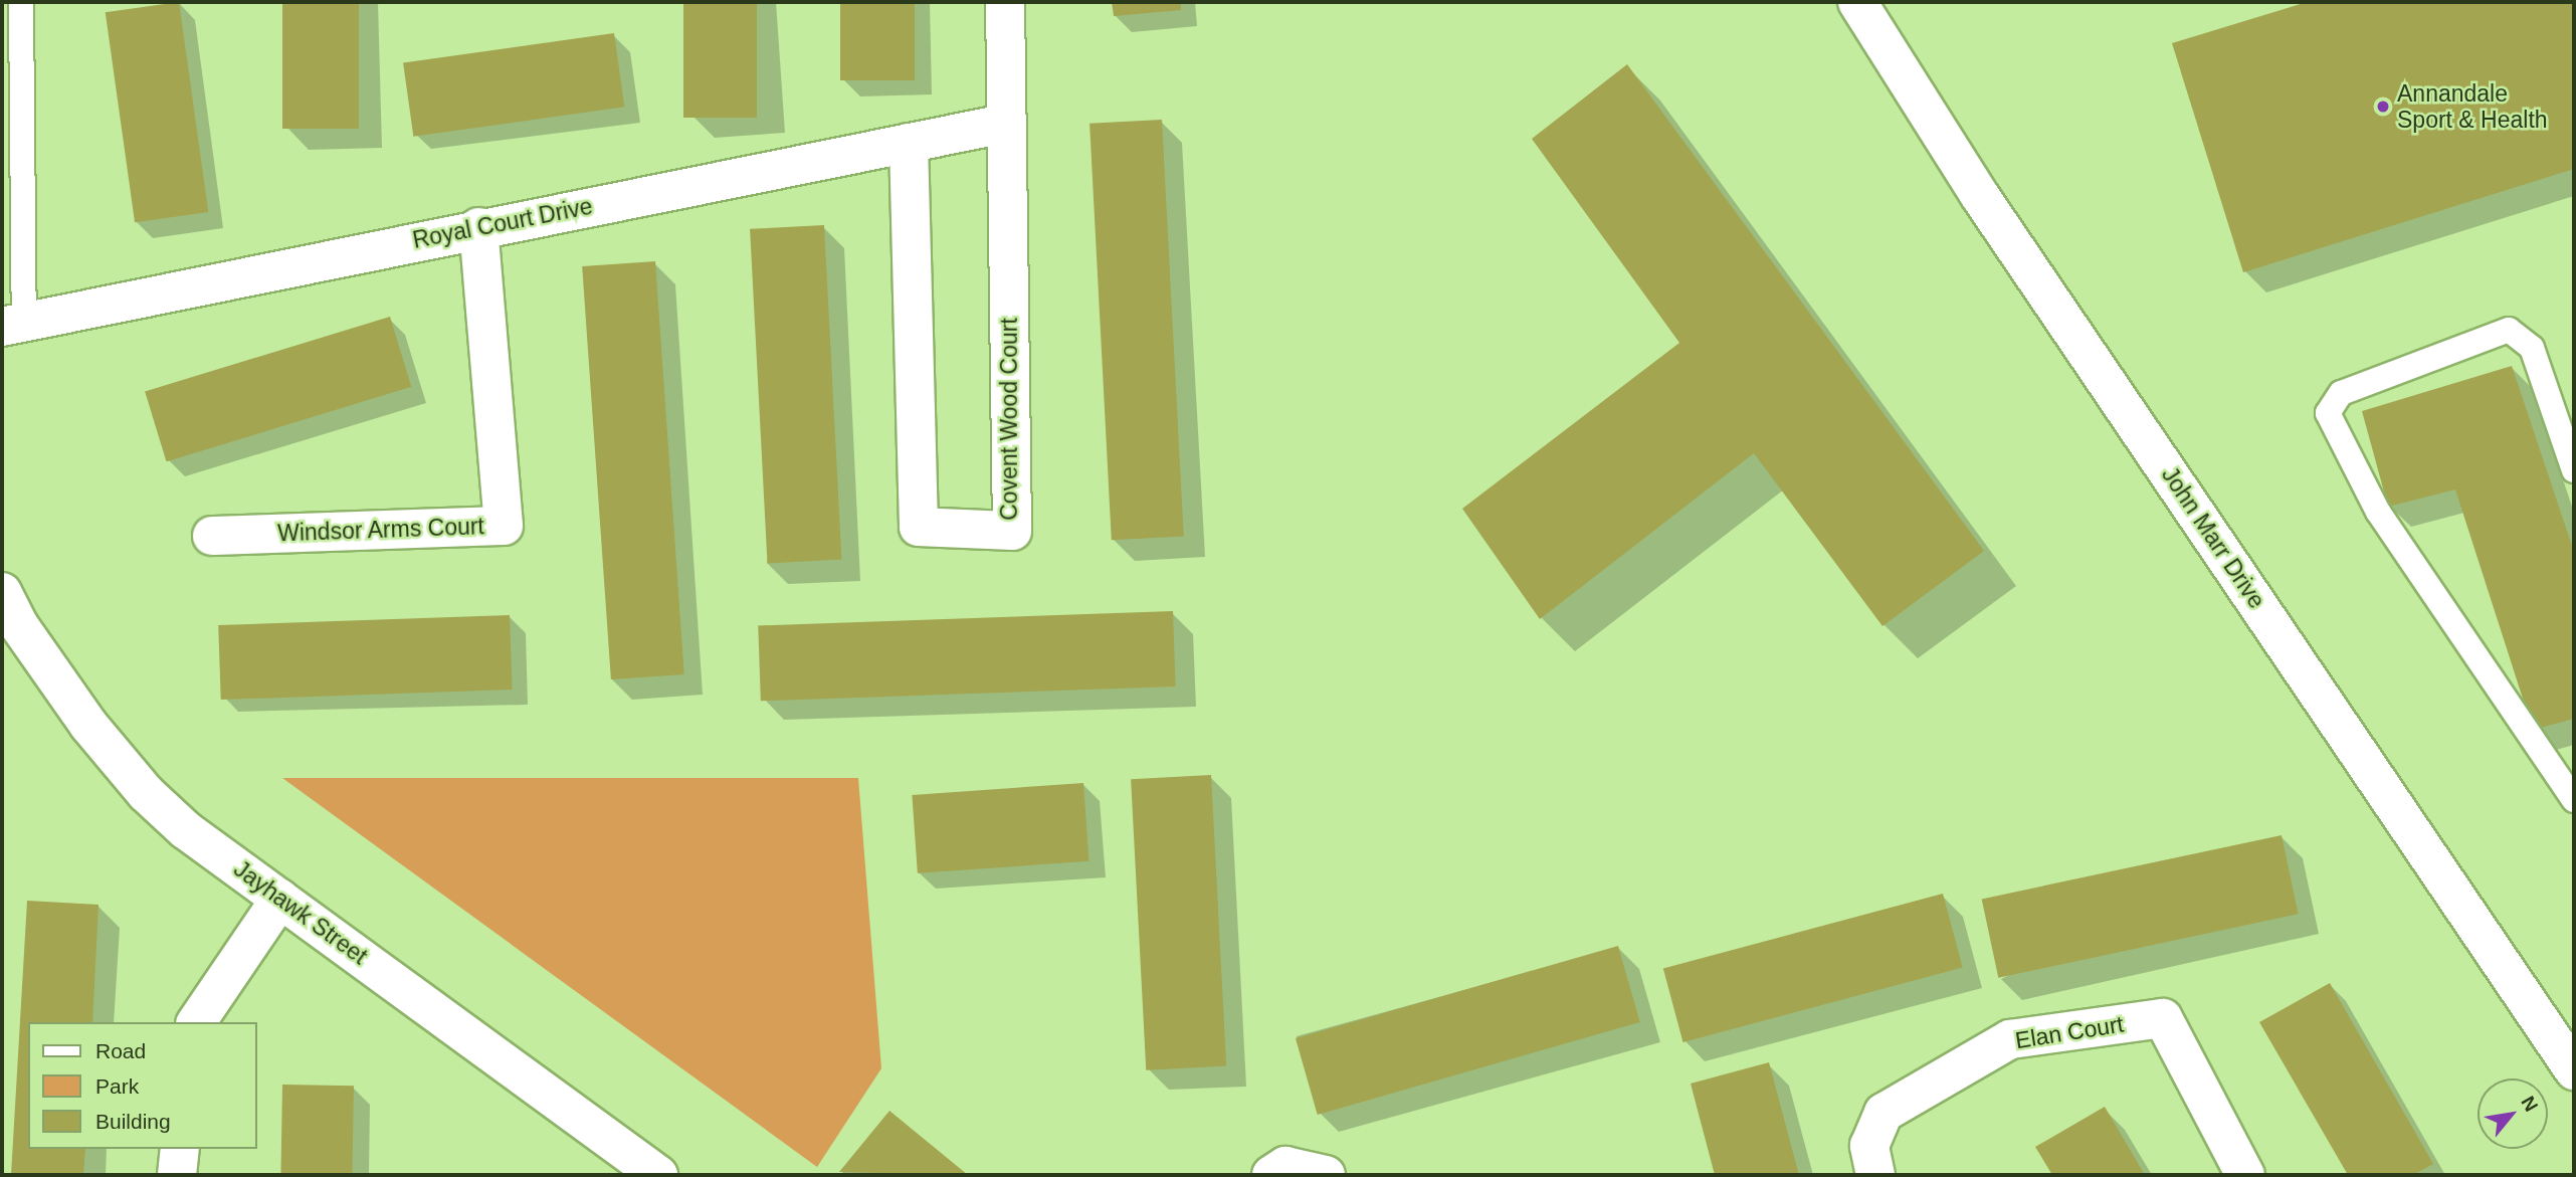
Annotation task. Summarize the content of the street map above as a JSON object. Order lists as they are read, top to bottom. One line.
{"streets":{"street":["Royal Court Drive","Covent Wood Court","Windsor Arms Court","John Marr Drive","Jayhawk Street","Elan Court"]},"crossings":[["Royal Court Drive","Covent Wood Court"],["Royal Court Drive","Windsor Arms Court"]],"places":["Annandale Sport & Health"],"legend":["Road","Park","Building"],"north":"top right"}
